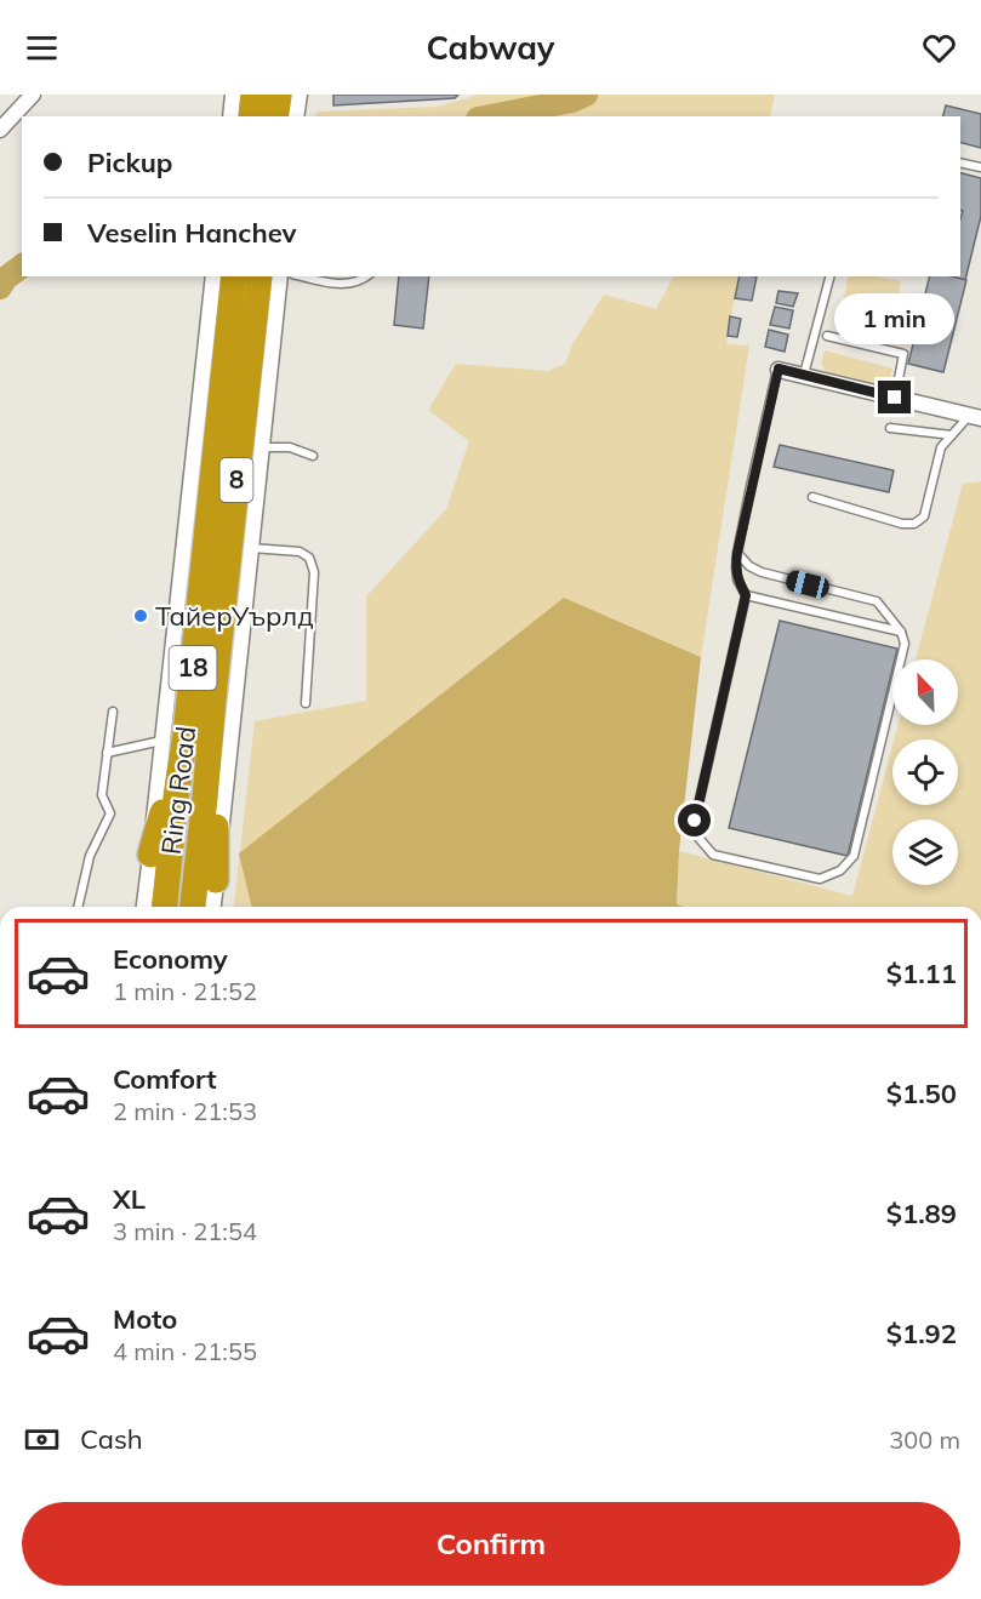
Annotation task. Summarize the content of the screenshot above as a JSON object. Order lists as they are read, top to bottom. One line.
{"streets":{"highway":["8","18","Ring Road"]},"crossings":[["8","Ring Road"]],"places":["ТайерУърлд"],"north":"top left","page":{"header":"Cabway","banner":["Pickup","Veselin Hanchev"],"bubble":"1 min","list":[{"name":"Economy","note":"1 min · 21:52","value":"$1.11"},{"name":"Comfort","note":"2 min · 21:53","value":"$1.50"},{"name":"XL","note":"3 min · 21:54","value":"$1.89"},{"name":"Moto","note":"4 min · 21:55","value":"$1.92"}],"pay":["Cash","300 m"],"buttons":"Confirm"}}
